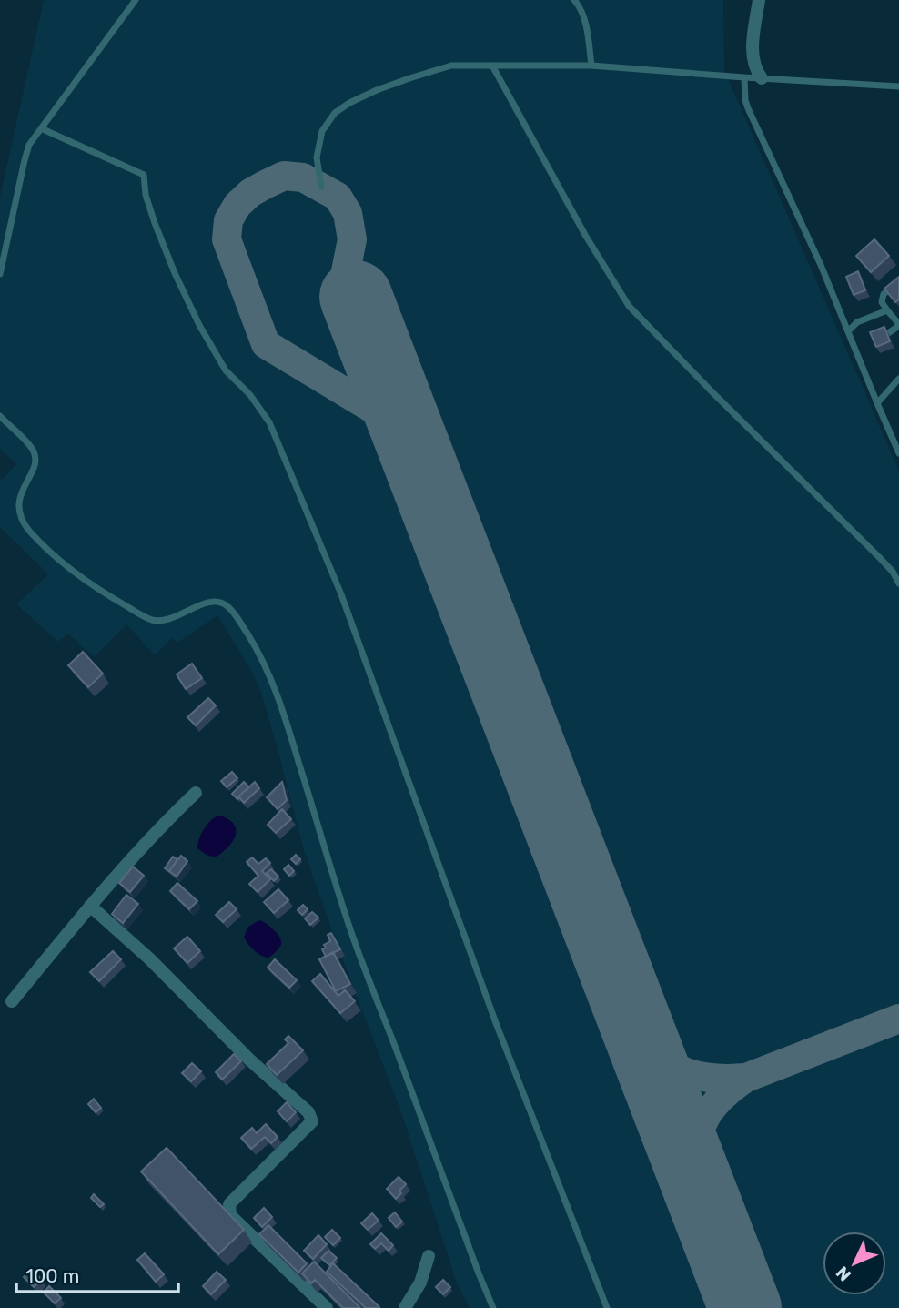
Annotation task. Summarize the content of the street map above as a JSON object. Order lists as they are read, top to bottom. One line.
{"scale_bar":"100 m","north":"bottom left"}
